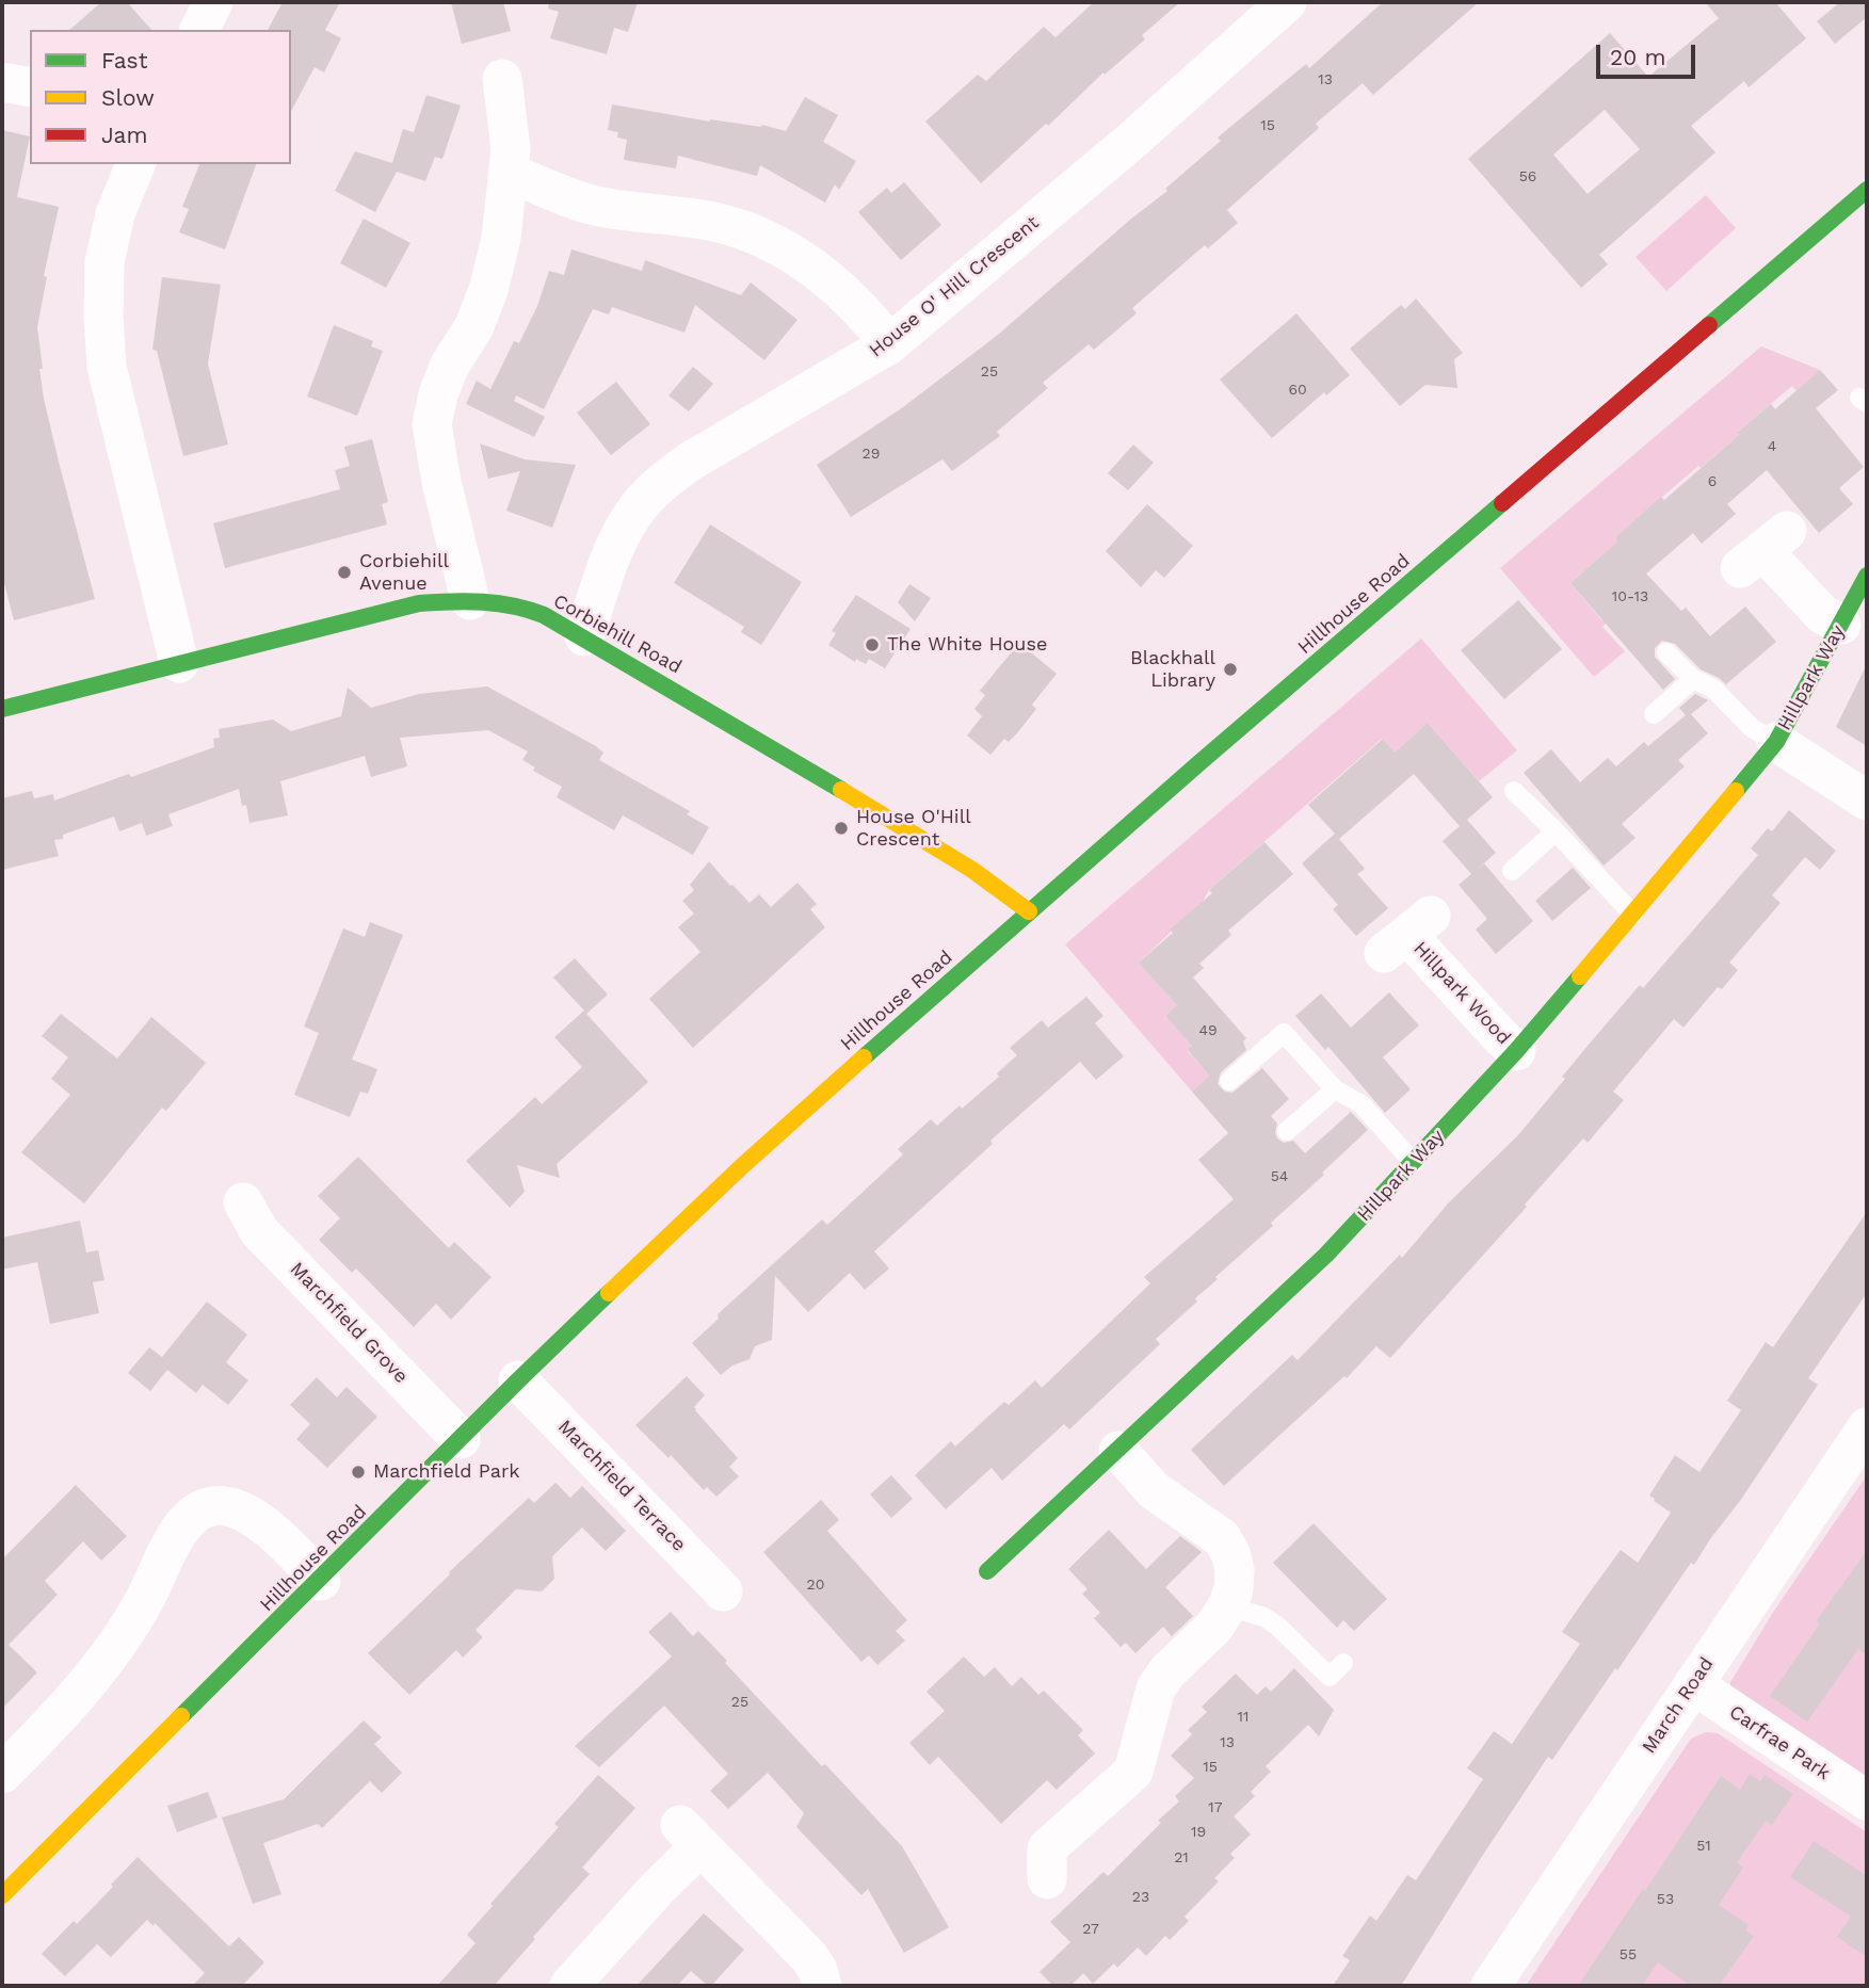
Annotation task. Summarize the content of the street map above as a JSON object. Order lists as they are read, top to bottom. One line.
{"streets":{"main road":["Hillhouse Road","Corbiehill Road","Hillpark Way"],"street":["House O' Hill Crescent","Hillpark Wood","Marchfield Grove","Marchfield Terrace","March Road","Carfrae Park"]},"crossings":[["House O' Hill Crescent","Corbiehill Road"],["Hillhouse Road","Corbiehill Road"],["Hillhouse Road","Marchfield Grove"],["Hillhouse Road","Marchfield Terrace"],["Hillpark Way","Hillpark Wood"],["March Road","Carfrae Park"]],"places":["Corbiehill Avenue","The White House","Blackhall Library","House O'Hill Crescent","Marchfield Park"],"house_numbers":["13","15","56","25","60","4","29","6","10-13","49","54","20","25","11","13","15","17","19","51","21","23","53","27","55"],"legend":["Fast","Slow","Jam"],"scale_bar":"20 m"}
